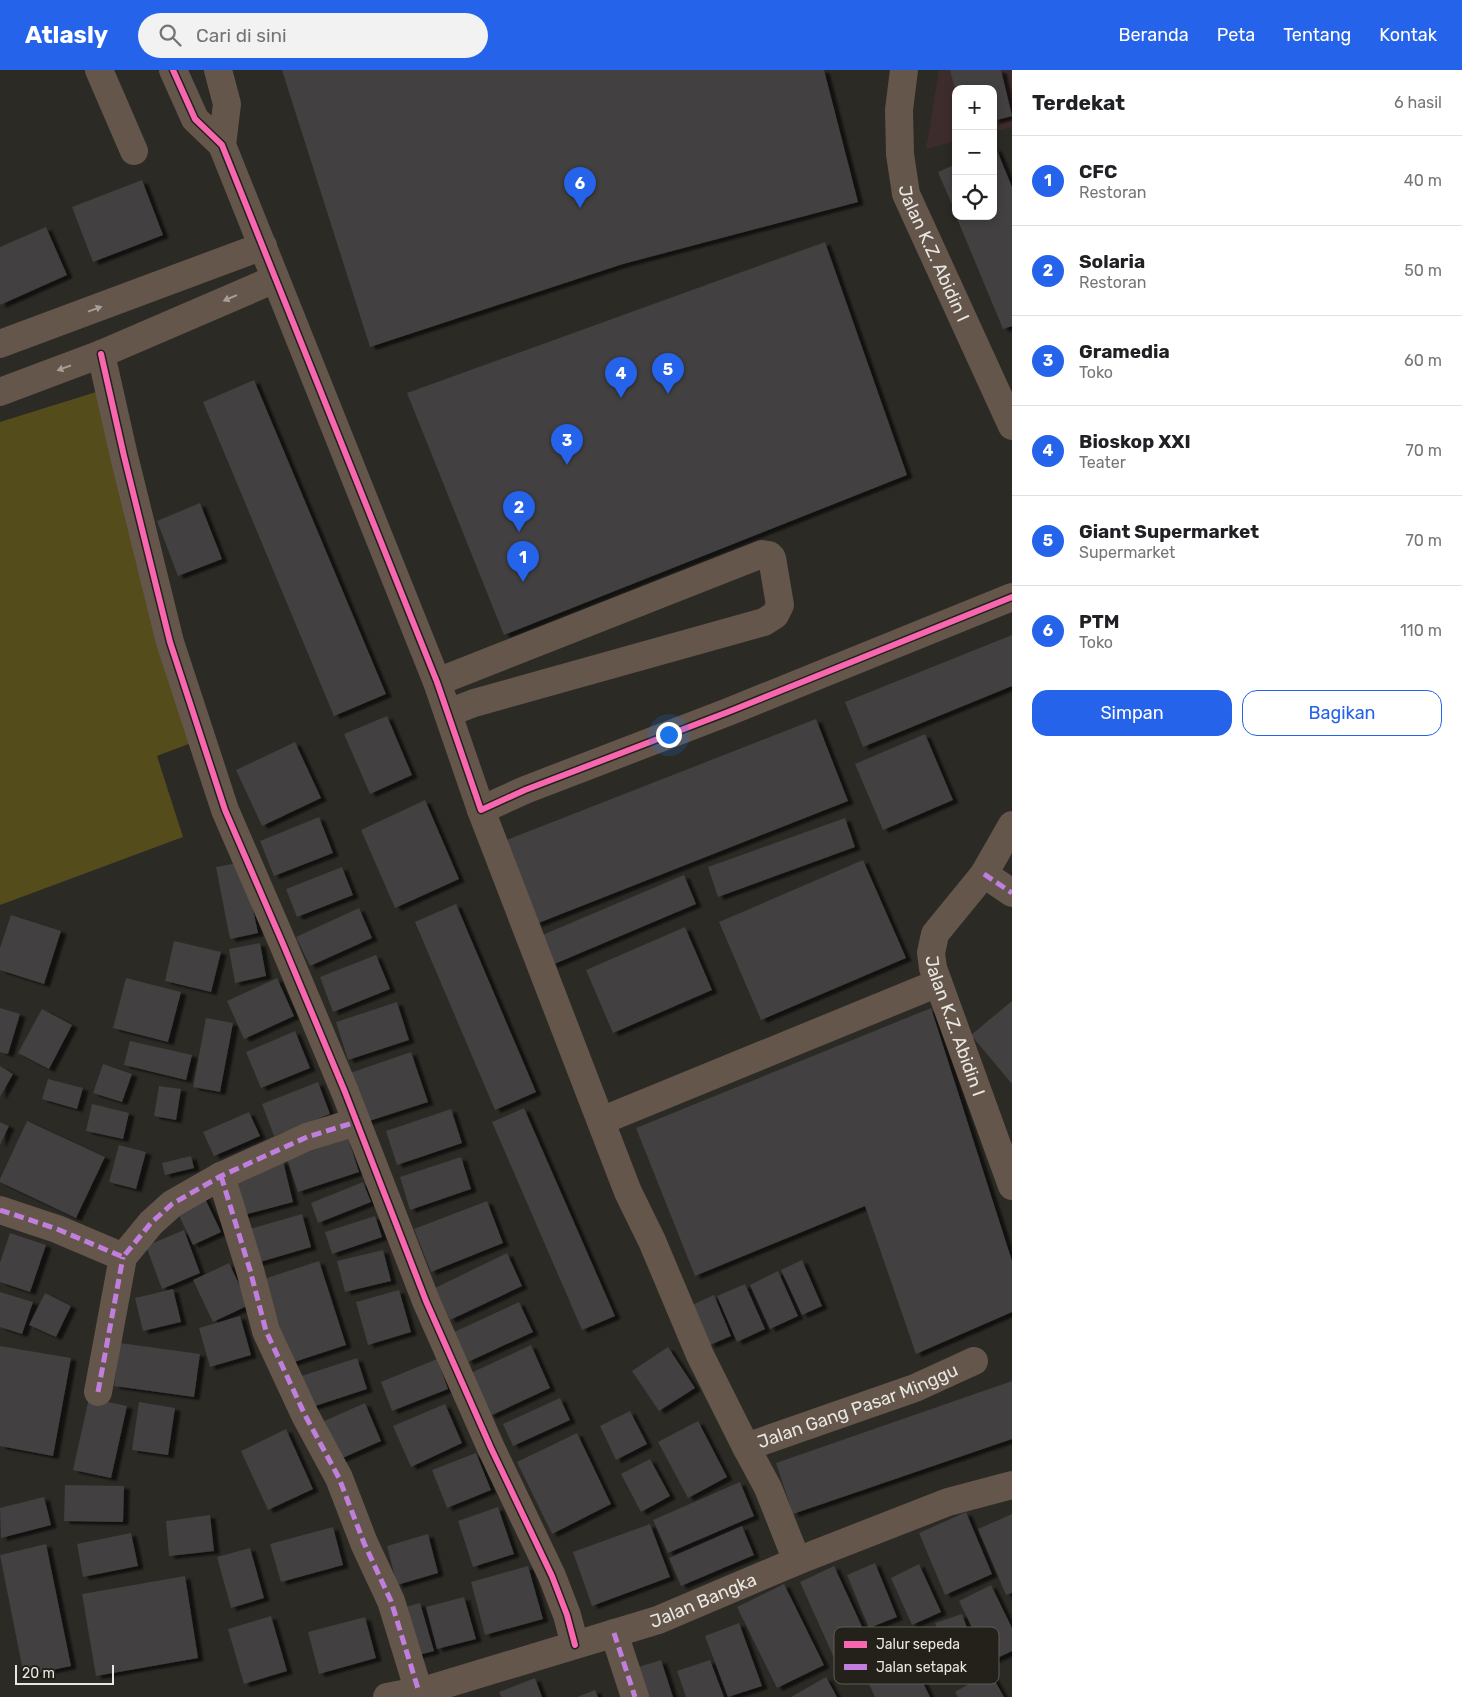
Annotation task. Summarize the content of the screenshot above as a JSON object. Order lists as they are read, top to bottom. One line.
{"streets":{"street":["Jalan K.Z. Abidin I","Jalan Gang Pasar Minggu","Jalan Bangka"]},"crossings":[["Jalan Gang Pasar Minggu","Jalan Bangka"]],"legend":["Jalur sepeda","Jalan setapak"],"scale_bar":"20 m","page":{"header":"Atlasly","search":"Cari di sini","nav":["Beranda","Peta","Tentang","Kontak"],"heading":["Terdekat","6 hasil"],"map_buttons":["+","−"],"list":[{"mark":"1","name":"CFC","note":"Restoran","value":"40 m"},{"mark":"2","name":"Solaria","note":"Restoran","value":"50 m"},{"mark":"3","name":"Gramedia","note":"Toko","value":"60 m"},{"mark":"4","name":"Bioskop XXI","note":"Teater","value":"70 m"},{"mark":"5","name":"Giant Supermarket","note":"Supermarket","value":"70 m"},{"mark":"6","name":"PTM","note":"Toko","value":"110 m"}],"pins":["6","5","4","3","2","1"],"buttons":["Simpan","Bagikan"],"scale":"20 m"}}
